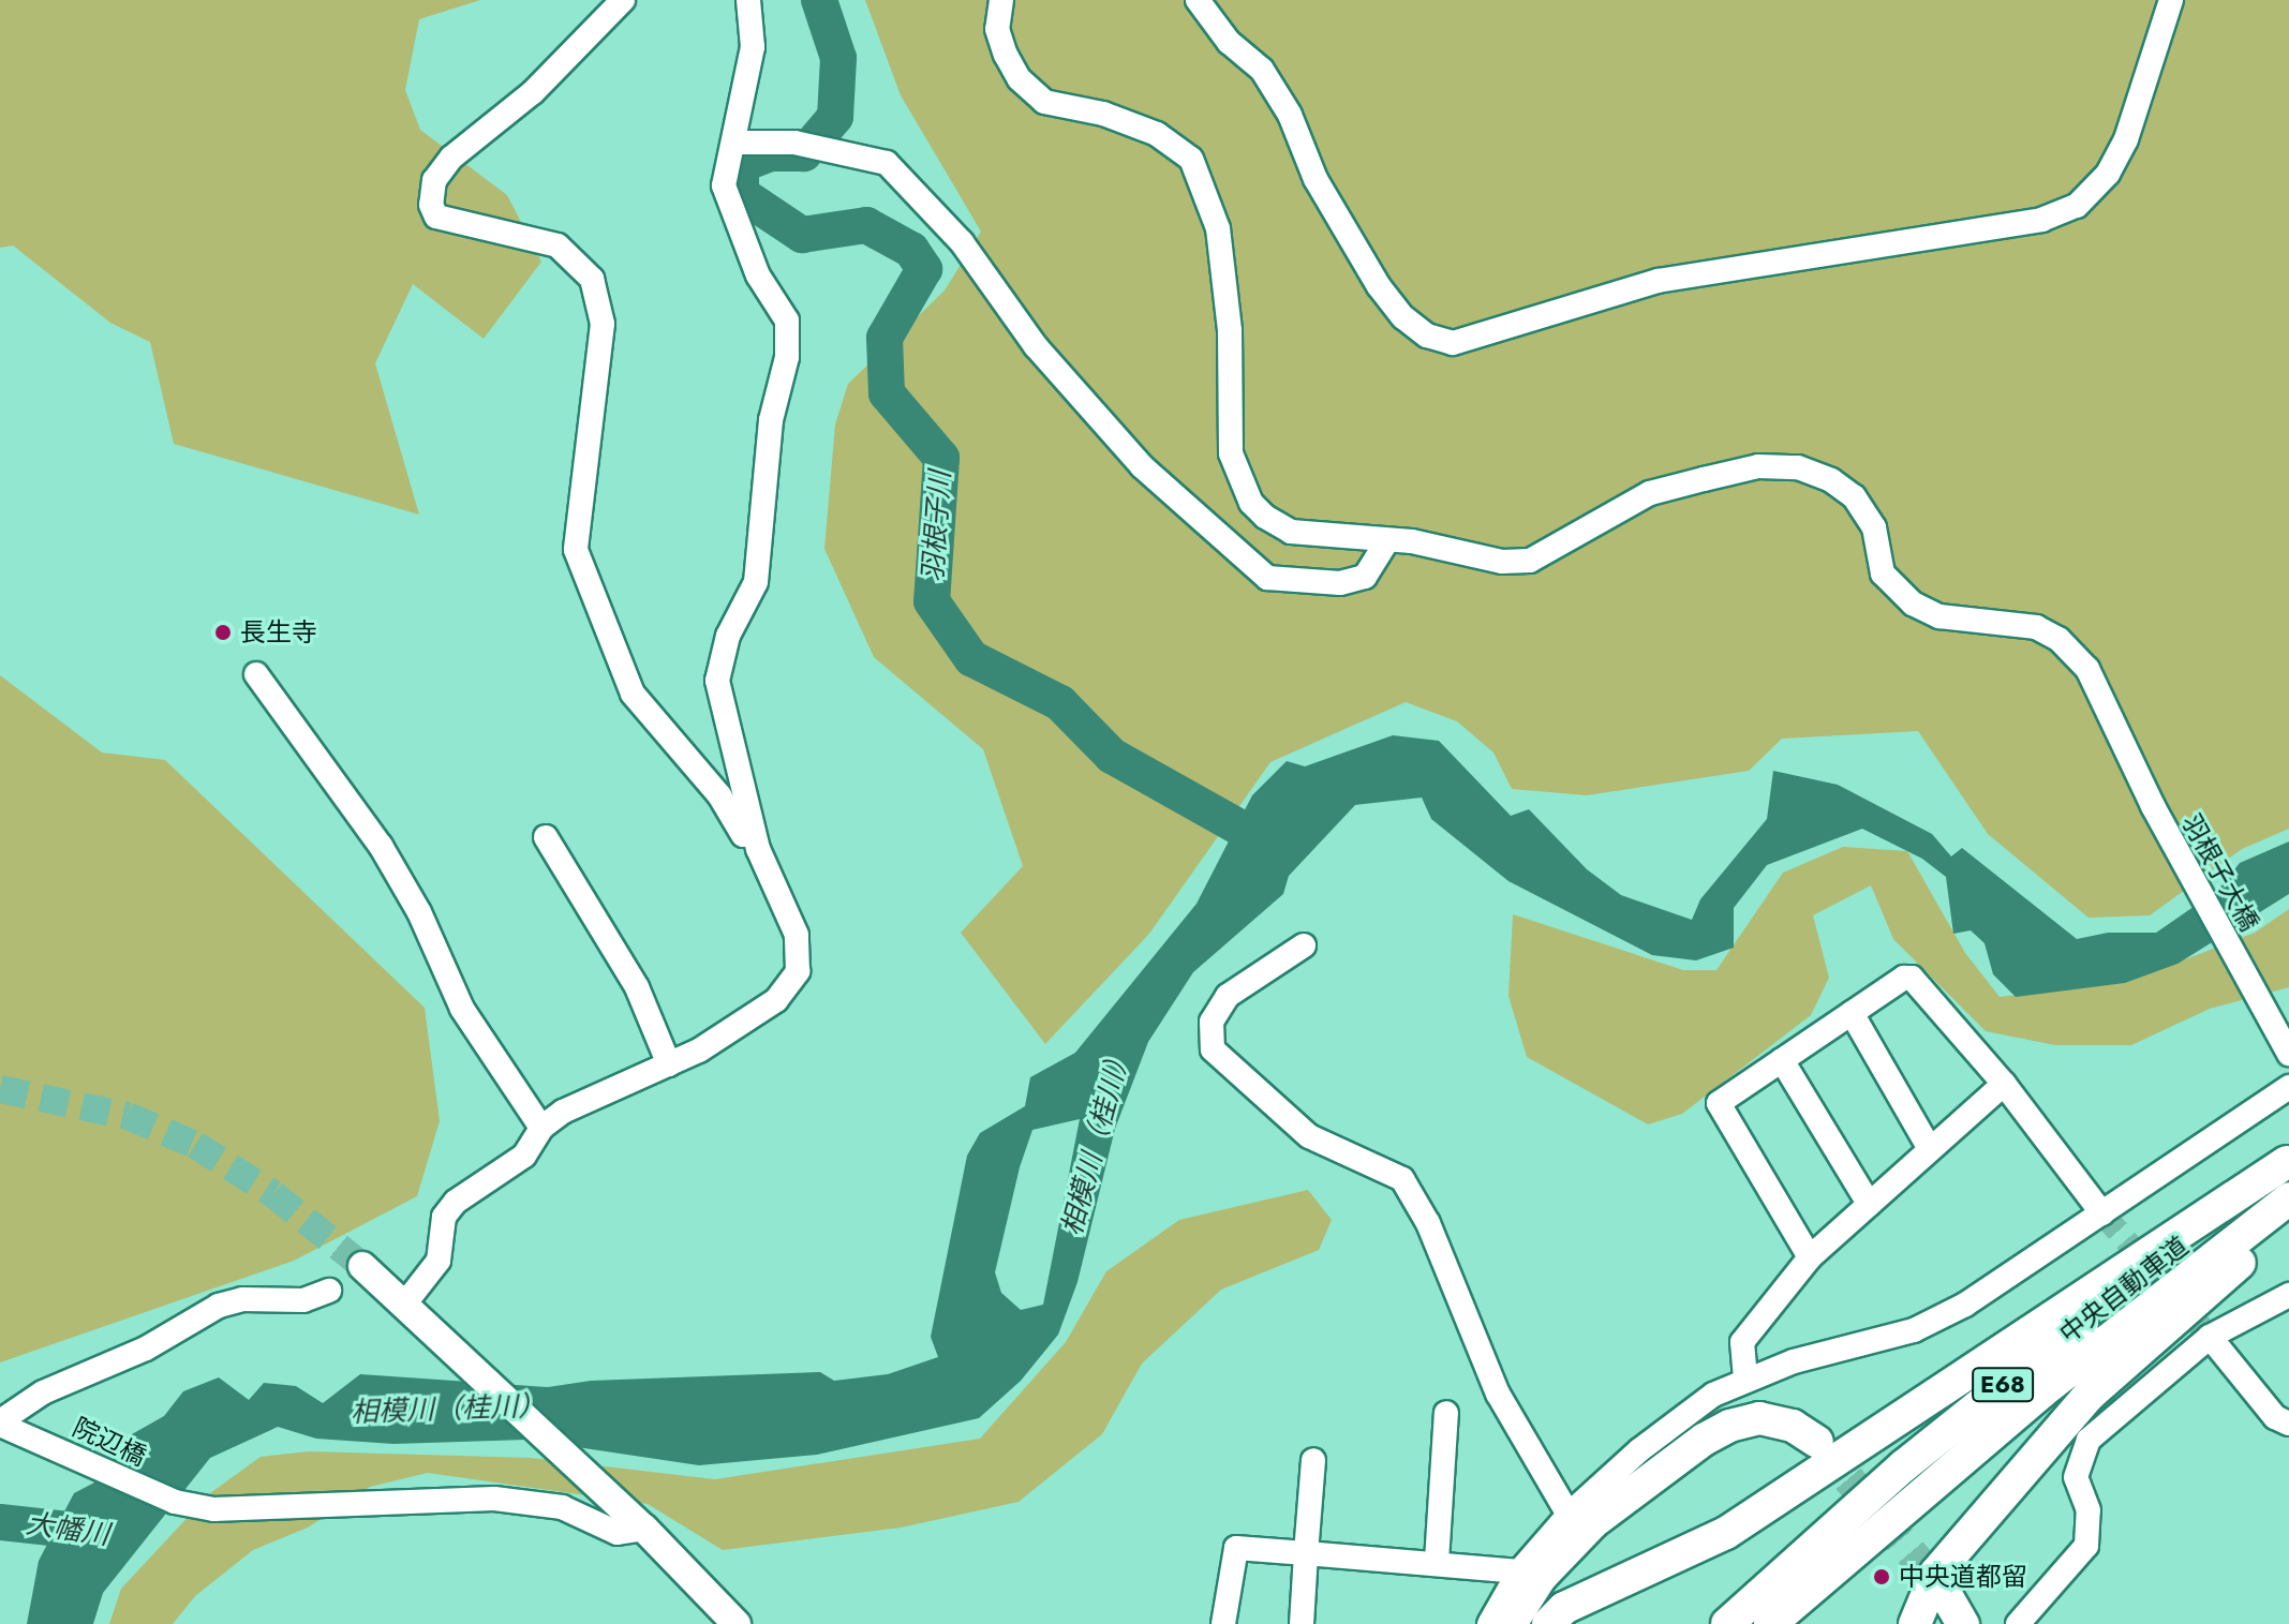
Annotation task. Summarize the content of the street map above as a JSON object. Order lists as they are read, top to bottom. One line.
{"streets":{"highway":["中央自動車道","E68"],"street":["羽根子大橋","院辺橋"]},"water":["羽根子川","相模川（桂川）","大幡川"],"places":["長生寺","中央道都留"]}
